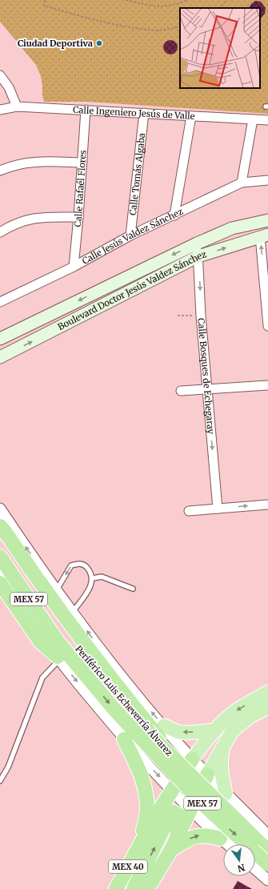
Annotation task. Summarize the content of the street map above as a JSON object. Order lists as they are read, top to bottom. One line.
{"streets":{"highway":["MEX 57","Periférico Luis Echeverría Álvarez","MEX 40"],"main road":["Boulevard Doctor Jesús Valdez Sánchez"],"street":["Calle Ingeniero Jesús de Valle","Calle Tomás Algaba","Calle Rafaél Flores","Calle Jesús Valdez Sánchez","Calle Bosques de Echegaray"]},"crossings":[["Calle Ingeniero Jesús de Valle","Calle Tomás Algaba"],["Calle Ingeniero Jesús de Valle","Calle Rafaél Flores"],["Calle Tomás Algaba","Calle Jesús Valdez Sánchez"],["Calle Rafaél Flores","Calle Jesús Valdez Sánchez"],["Boulevard Doctor Jesús Valdez Sánchez","Calle Bosques de Echegaray"]],"places":["Ciudad Deportiva"],"north":"bottom"}
